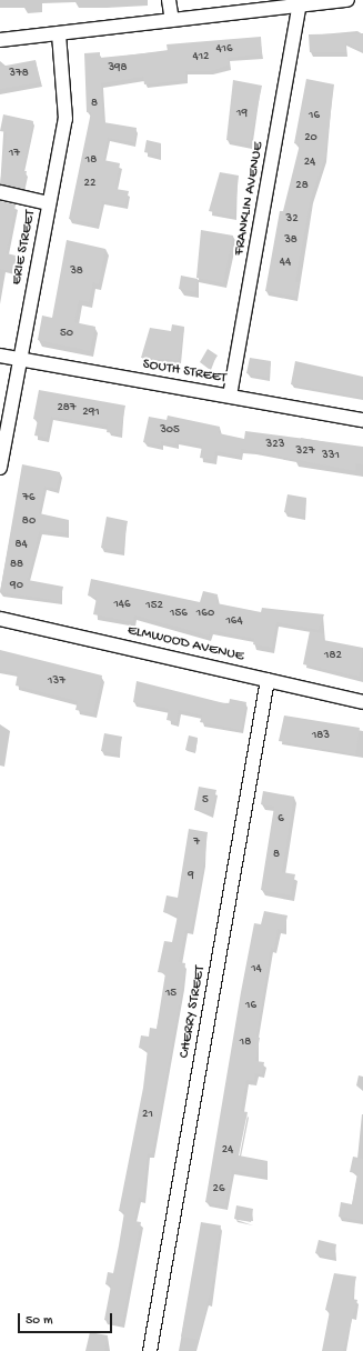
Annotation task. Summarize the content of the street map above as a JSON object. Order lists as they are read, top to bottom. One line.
{"streets":{"street":["FRANKLIN AVENUE","ERIE STREET","SOUTH STREET","ELMWOOD AVENUE","CHERRY STREET"]},"crossings":[["FRANKLIN AVENUE","SOUTH STREET"],["ERIE STREET","SOUTH STREET"],["ELMWOOD AVENUE","CHERRY STREET"]],"house_numbers":["416","412","398","378","8","19","16","20","17","18","24","22","28","32","38","44","38","50","287","291","305","323","327","331","76","80","84","88","90","146","152","156","160","164","182","137","183","5","6","7","8","9","14","15","16","18","21","24","26"],"scale_bar":"50 m"}
